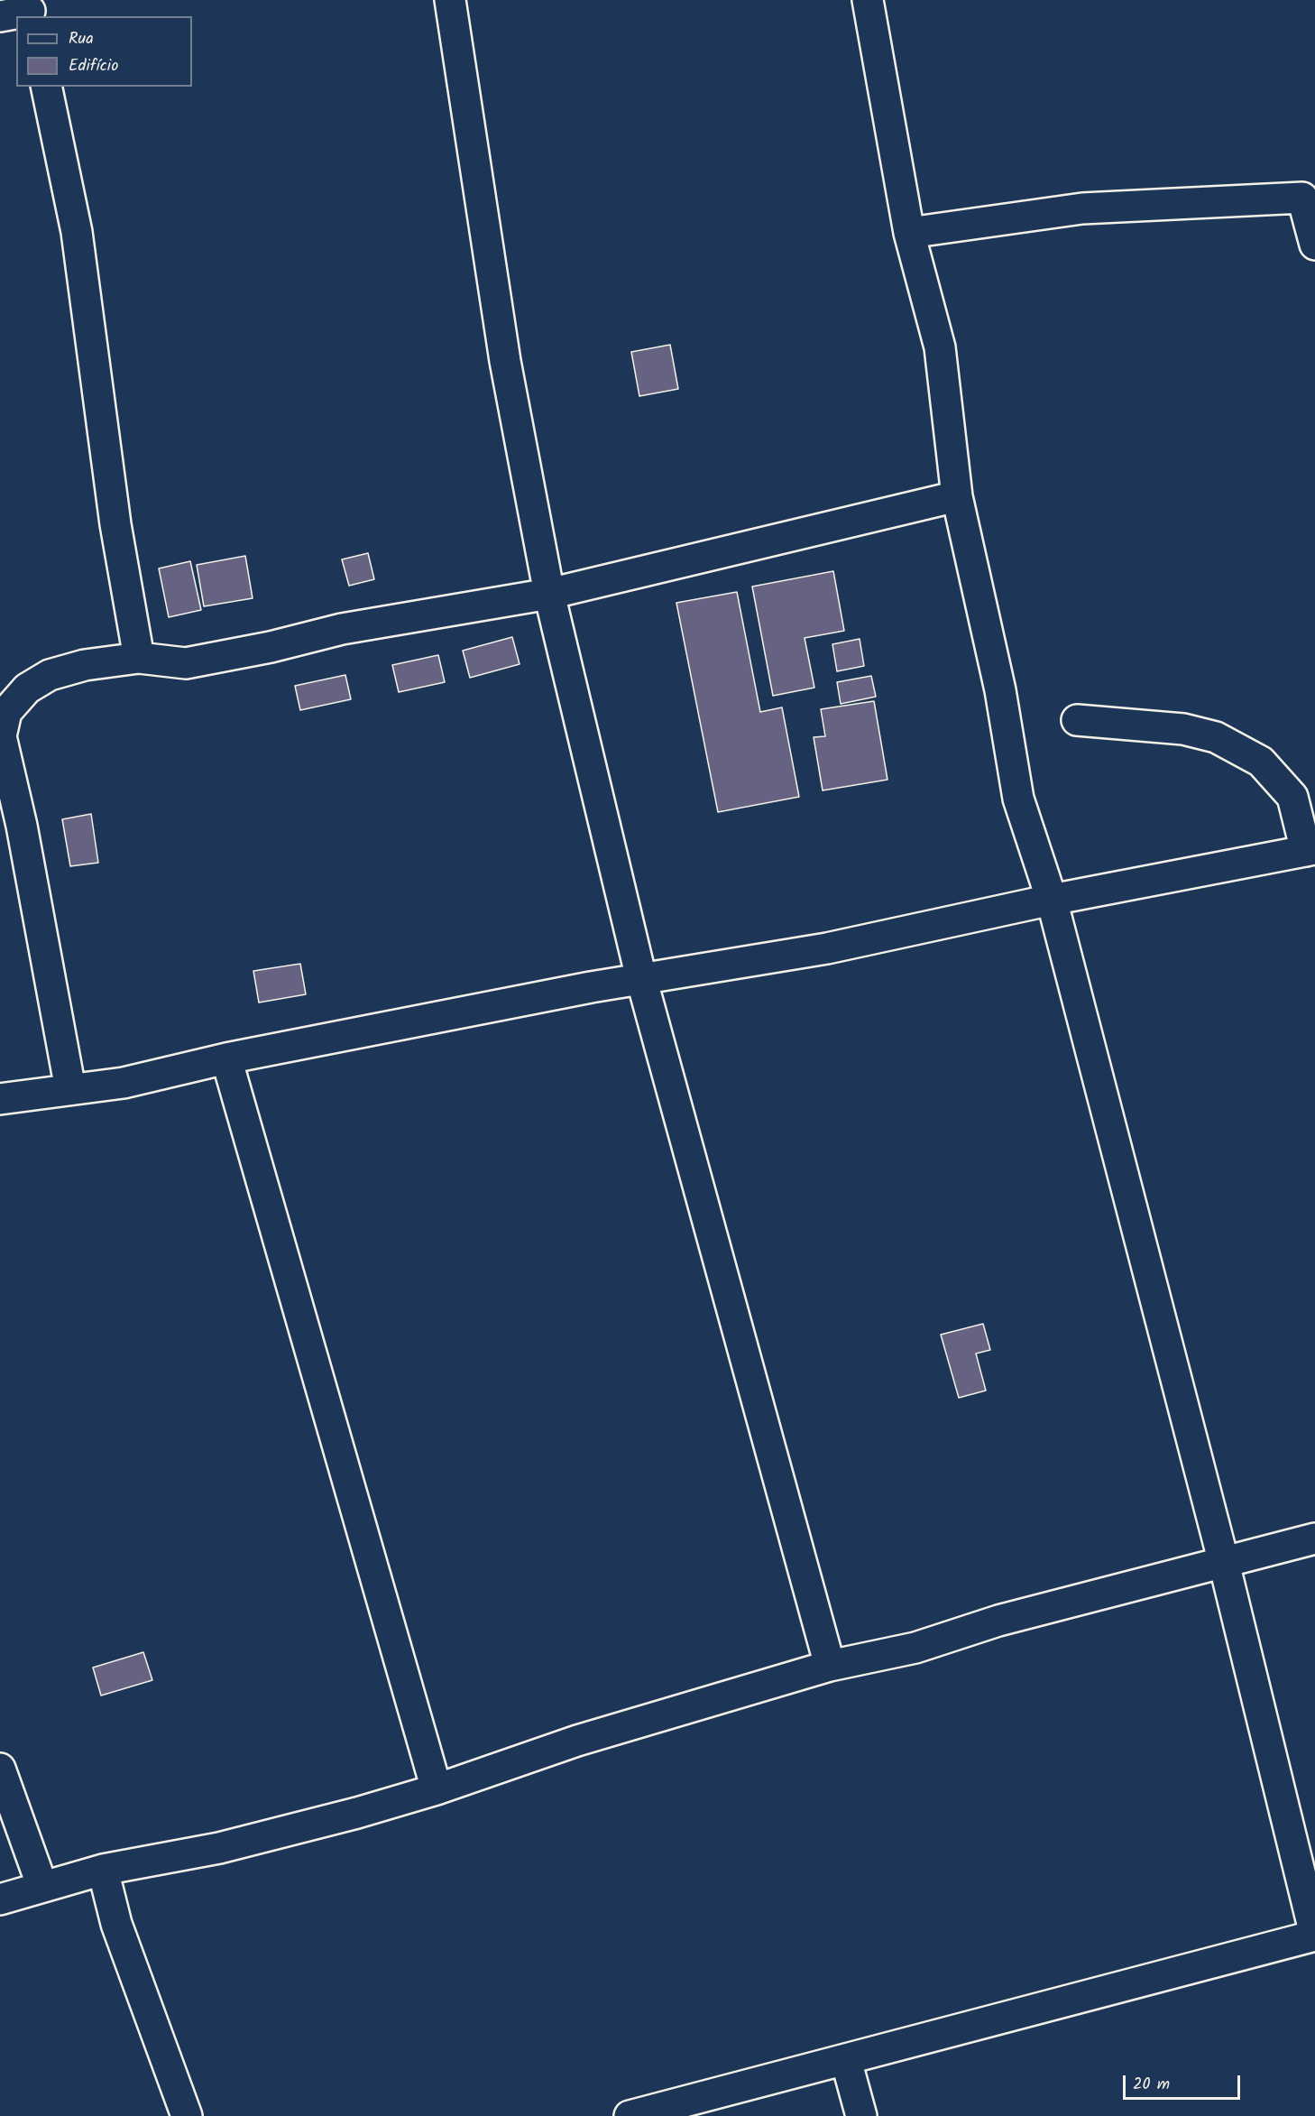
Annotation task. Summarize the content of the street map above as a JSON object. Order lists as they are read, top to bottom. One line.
{"legend":["Rua","Edifício"],"scale_bar":"20 m"}
